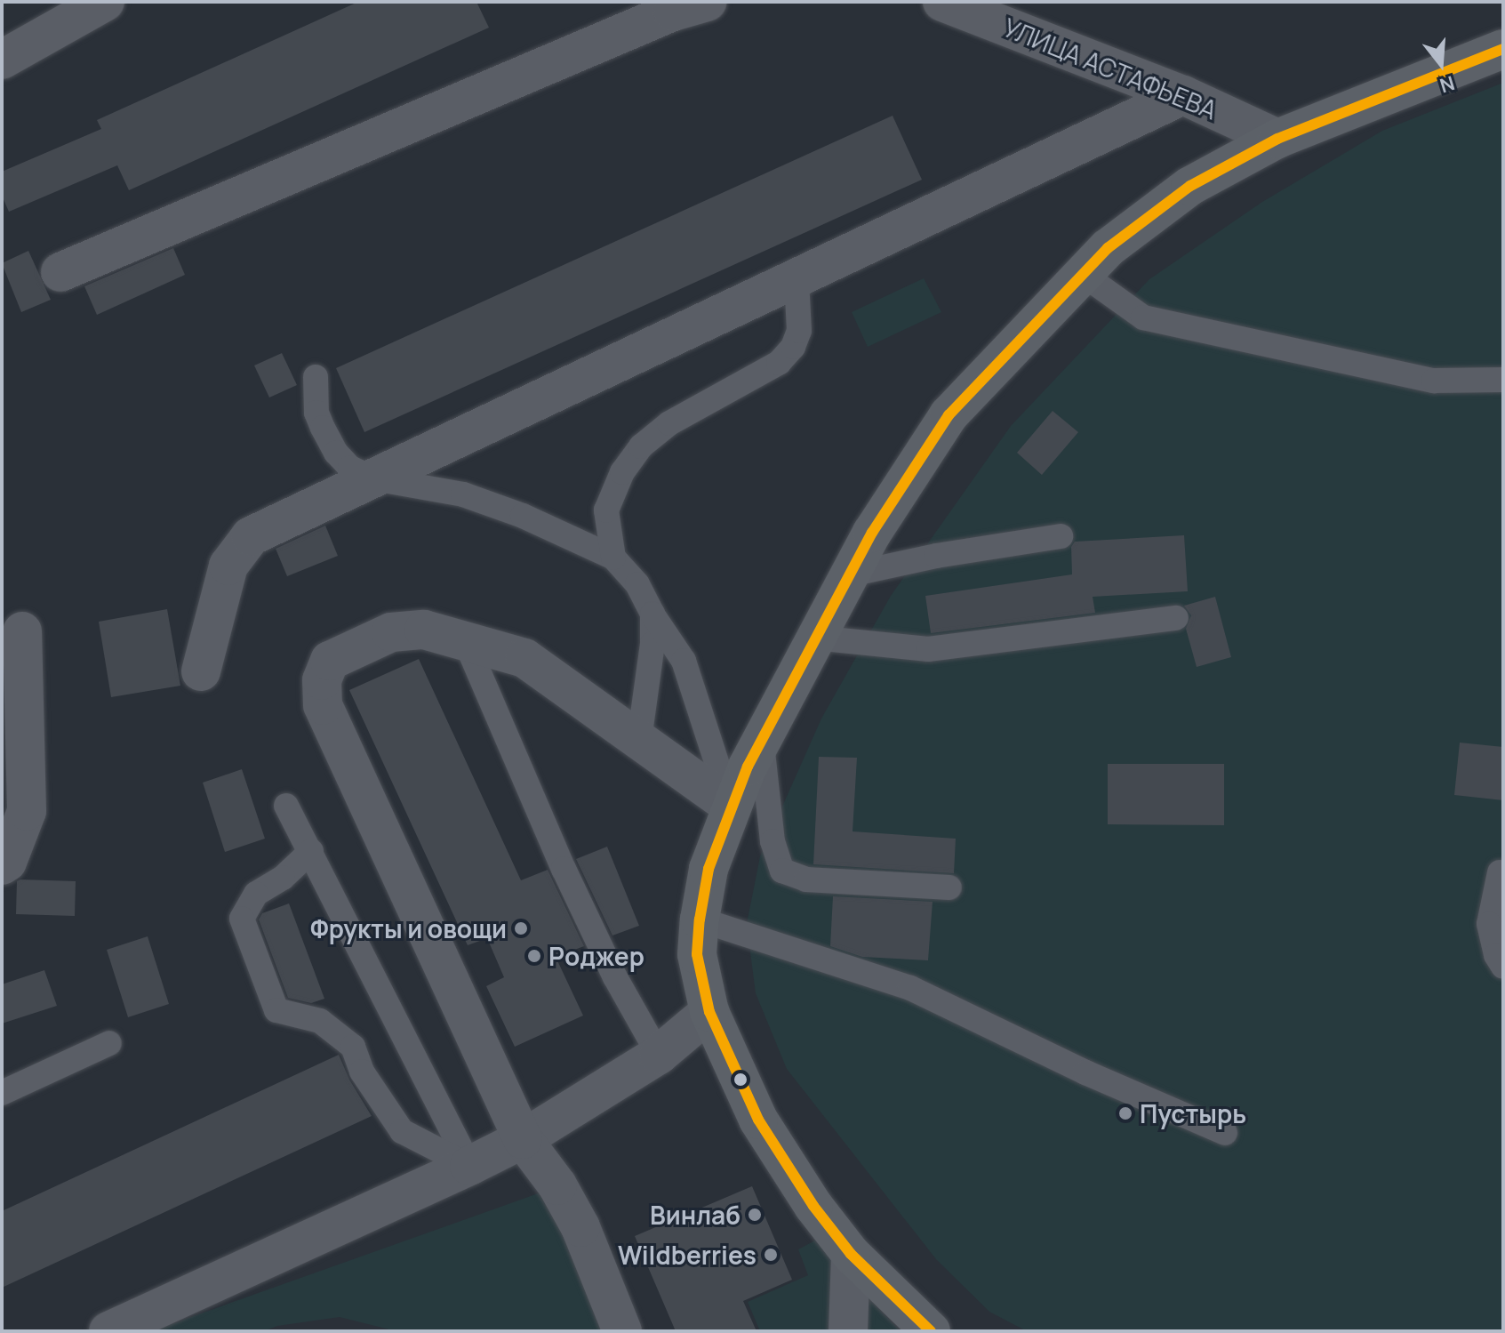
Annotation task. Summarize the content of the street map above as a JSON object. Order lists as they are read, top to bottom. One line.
{"streets":{"street":["УЛИЦА АСТАФЬЕВА"]},"places":["Фрукты и овощи","Роджер","Пустырь","Винлаб","Wildberries"],"north":"bottom"}
